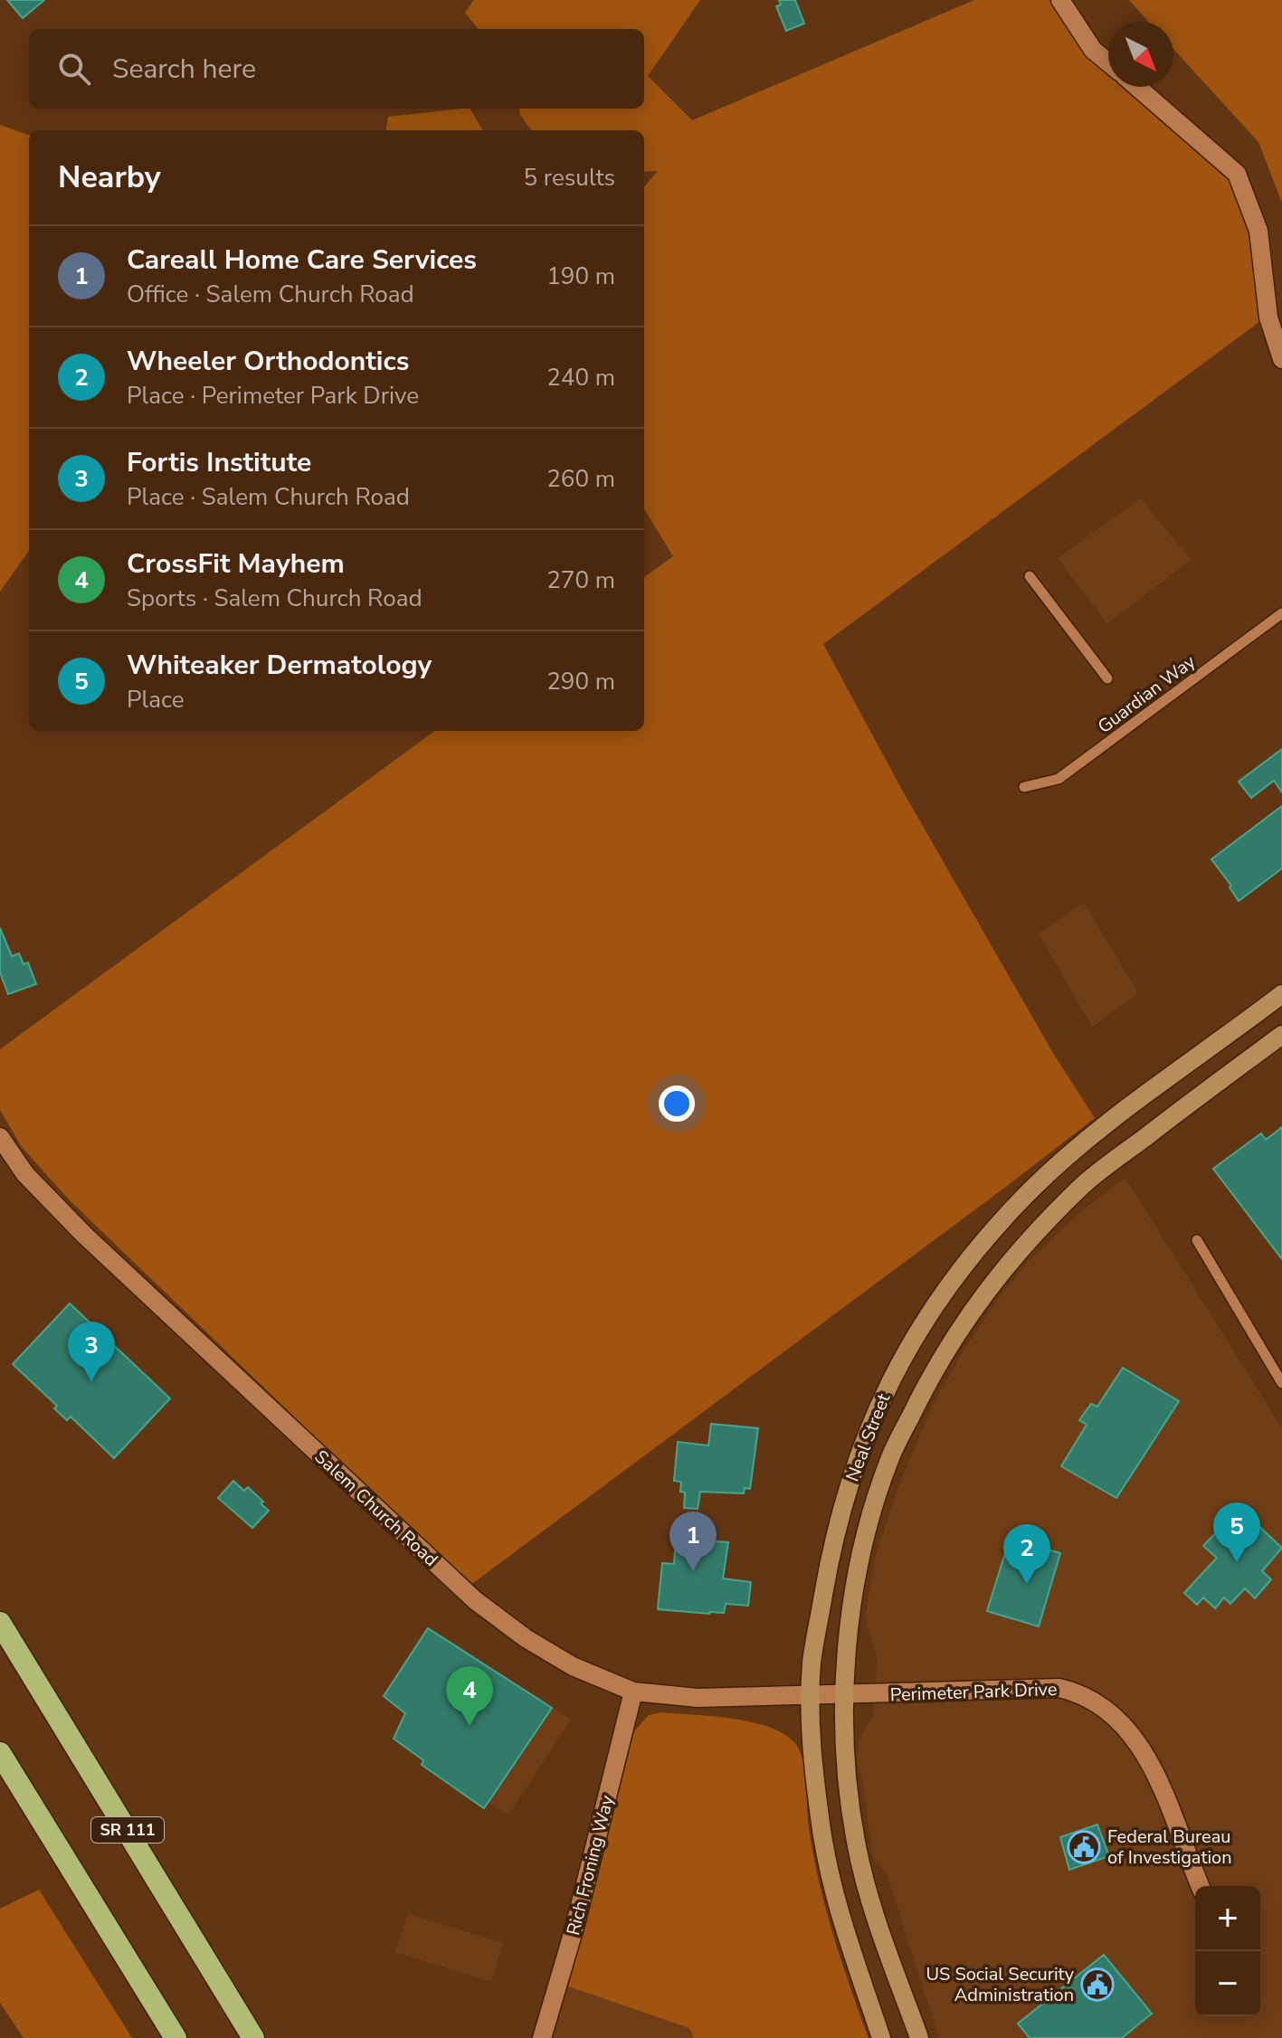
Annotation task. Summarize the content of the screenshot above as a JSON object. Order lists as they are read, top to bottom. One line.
{"streets":{"highway":["SR 111"],"main road":["Neal Street"],"street":["Salem Church Road","Perimeter Park Drive","Rich Froning Way"],"lane":["Guardian Way"]},"crossings":[["Neal Street","Salem Church Road"],["Neal Street","Perimeter Park Drive"],["Salem Church Road","Perimeter Park Drive"],["Salem Church Road","Rich Froning Way"]],"places":{"public building":["Federal Bureau of Investigation","US Social Security Administration"]},"north":"bottom right","page":{"search":"Search here","heading":["Nearby","5 results"],"list":[{"mark":"1","name":"Careall Home Care Services","note":"Office · Salem Church Road","value":"190 m"},{"mark":"2","name":"Wheeler Orthodontics","note":"Place · Perimeter Park Drive","value":"240 m"},{"mark":"3","name":"Fortis Institute","note":"Place · Salem Church Road","value":"260 m"},{"mark":"4","name":"CrossFit Mayhem","note":"Sports · Salem Church Road","value":"270 m"},{"mark":"5","name":"Whiteaker Dermatology","note":"Place","value":"290 m"}],"pins":["3","5","1","2","4"],"map_buttons":["+","−"]}}
